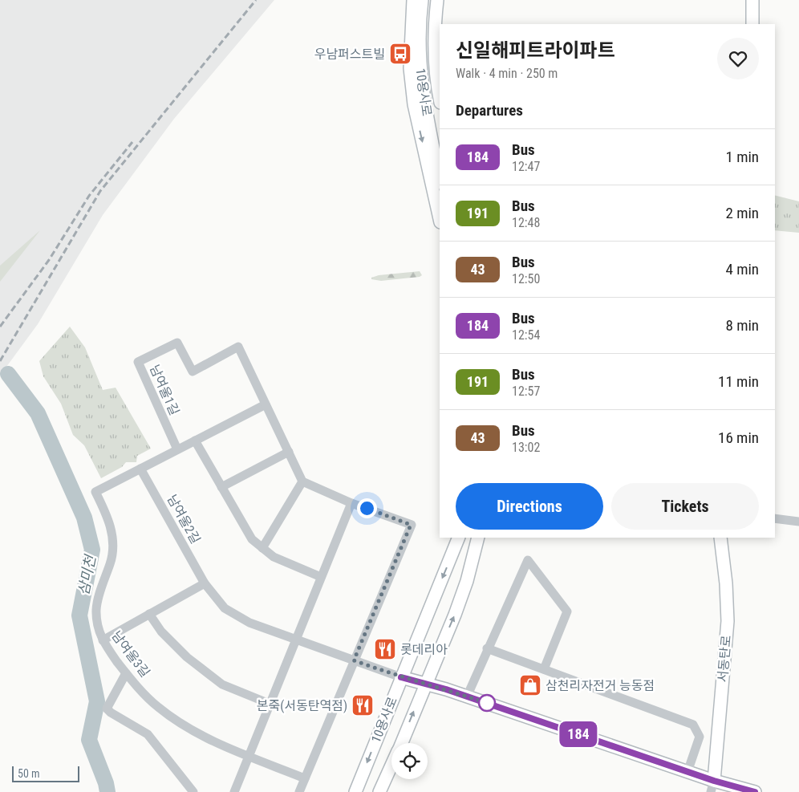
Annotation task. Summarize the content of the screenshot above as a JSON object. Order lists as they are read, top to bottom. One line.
{"streets":{"street":["10용사로","남여울1길","남여울2길","남여울3길","서동탄로"]},"crossings":[["10용사로","남여울2길"],["남여울2길","남여울3길"]],"water":["삼미천"],"places":{"bus stop":["우남퍼스트빌"],"restaurant":["롯데리아","본죽(서동탄역점)"],"shop":["삼천리자전거 능동점"]},"lines":["bus line 184"],"scale_bar":"50 m","page":{"on_map":"184","heading":[["신일해피트라이파트","Walk · 4 min · 250 m"],"Departures"],"list":[{"mark":"184","name":"Bus","note":"12:47","value":"1 min"},{"mark":"191","name":"Bus","note":"12:48","value":"2 min"},{"mark":"43","name":"Bus","note":"12:50","value":"4 min"},{"mark":"184","name":"Bus","note":"12:54","value":"8 min"},{"mark":"191","name":"Bus","note":"12:57","value":"11 min"},{"mark":"43","name":"Bus","note":"13:02","value":"16 min"}],"buttons":["Directions","Tickets"],"scale":"50 m"}}
